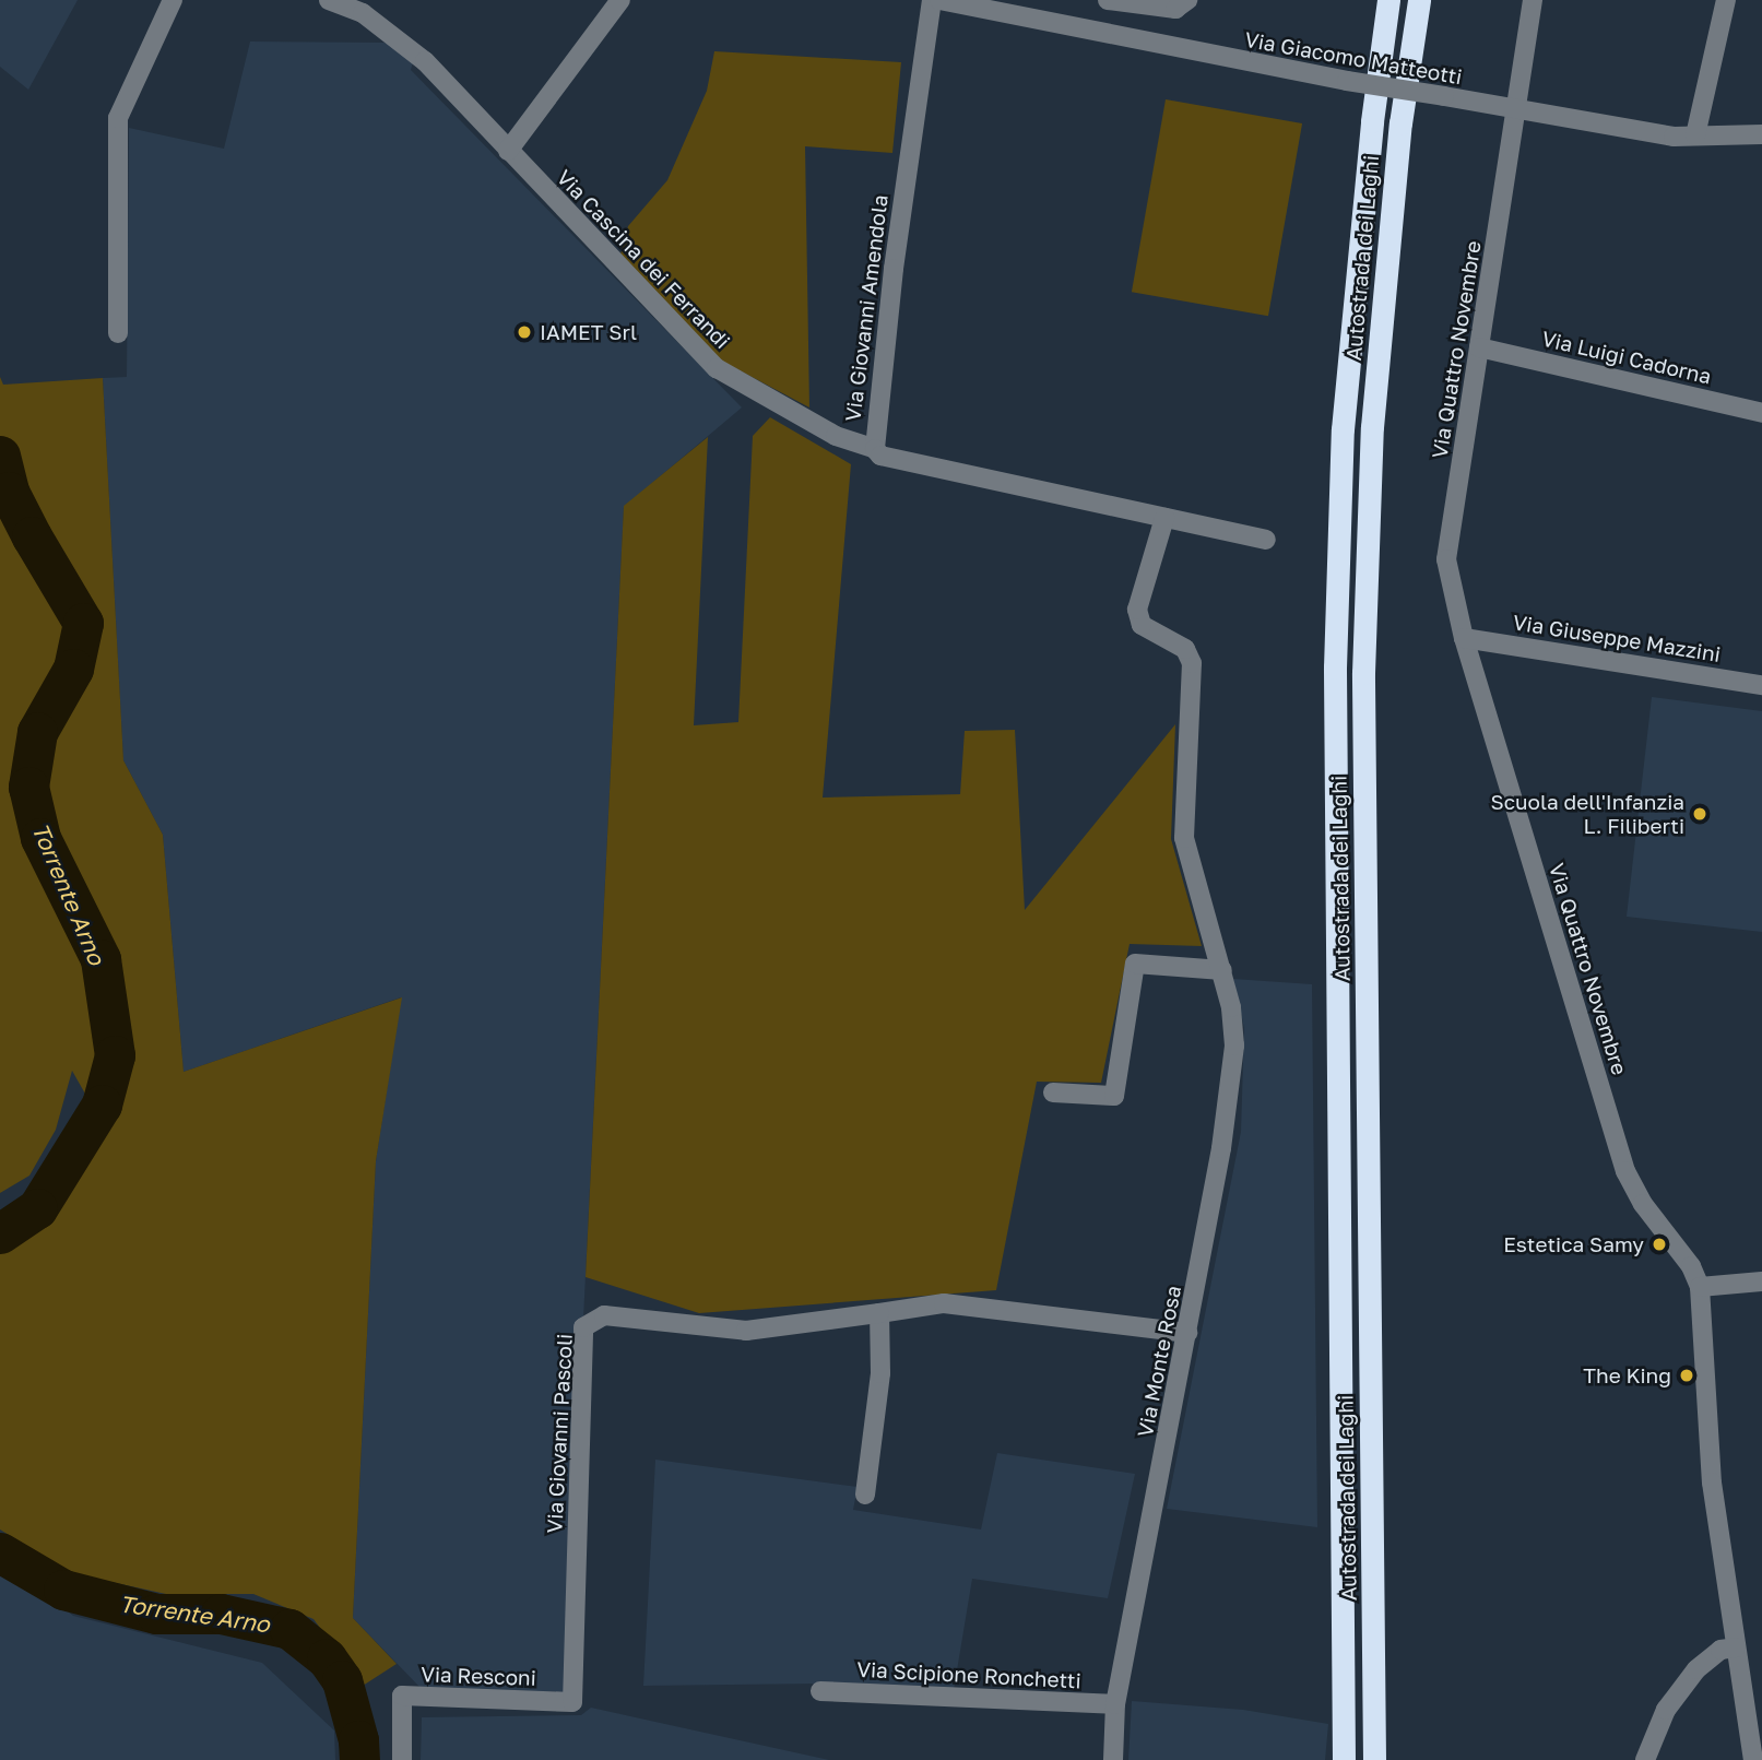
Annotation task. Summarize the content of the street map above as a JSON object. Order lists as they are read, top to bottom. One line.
{"streets":{"highway":["Autostrada dei Laghi"],"street":["Via Giacomo Matteotti","Via Cascina dei Ferrandi","Via Giovanni Amendola","Via Quattro Novembre","Via Luigi Cadorna","Via Giuseppe Mazzini","Via Monte Rosa","Via Giovanni Pascoli","Via Scipione Ronchetti","Via Resconi"]},"crossings":[["Via Giacomo Matteotti","Via Quattro Novembre"],["Via Cascina dei Ferrandi","Via Giovanni Amendola"],["Via Giovanni Amendola","Via Monte Rosa"],["Via Quattro Novembre","Via Luigi Cadorna"],["Via Quattro Novembre","Via Giuseppe Mazzini"],["Via Monte Rosa","Via Giovanni Pascoli"],["Via Monte Rosa","Via Scipione Ronchetti"],["Via Giovanni Pascoli","Via Resconi"]],"water":["Torrente Arno"],"places":["IAMET Srl","Scuola dell'Infanzia L. Filiberti","Estetica Samy","The King"]}
